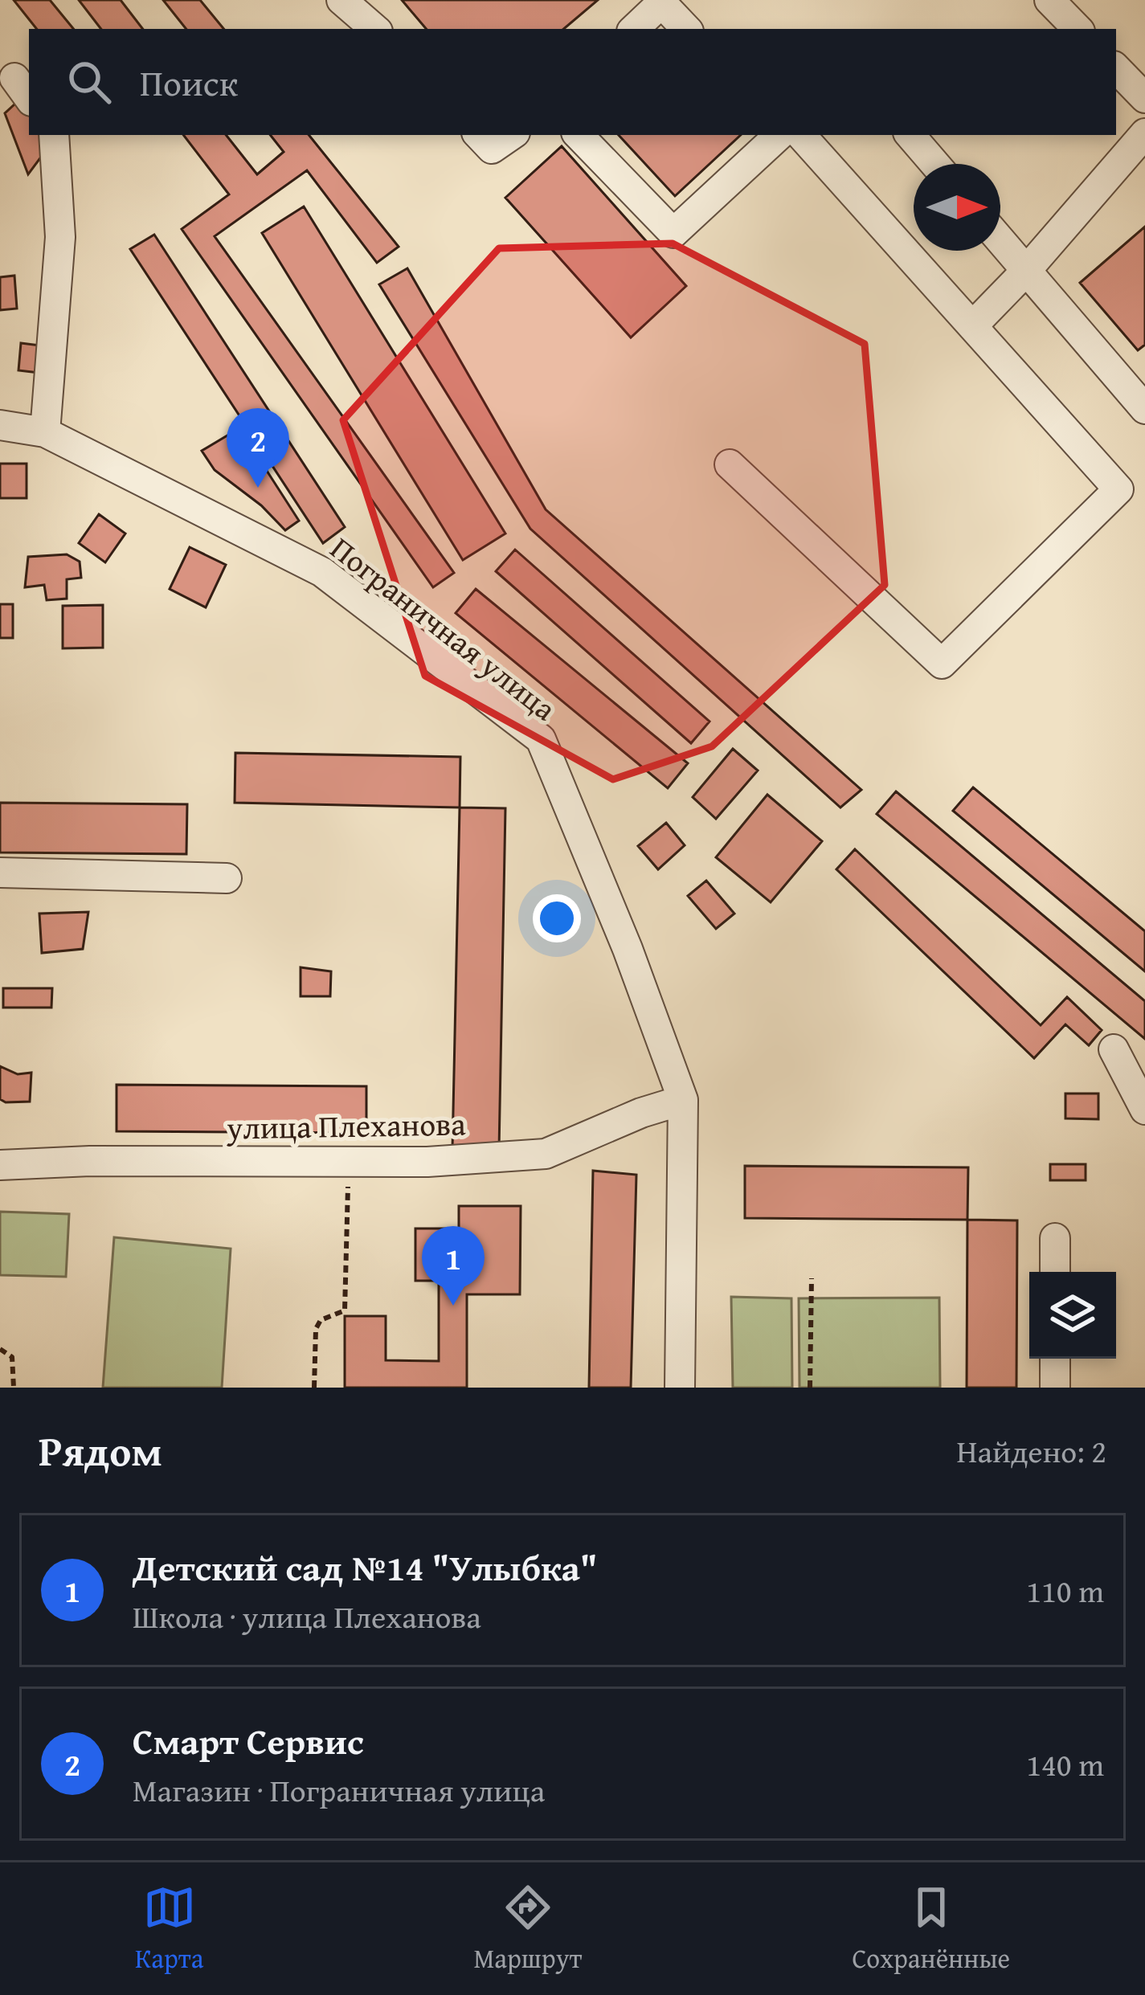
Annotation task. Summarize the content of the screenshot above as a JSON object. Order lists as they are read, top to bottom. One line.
{"streets":{"street":["Пограничная улица","улица Плеханова"]},"crossings":[["Пограничная улица","улица Плеханова"]],"north":"right","page":{"search":"Поиск","pins":["2","1"],"heading":["Рядом","Найдено: 2"],"list":[{"mark":"1","name":"Детский сад №14 \"Улыбка\"","note":"Школа · улица Плеханова","value":"110 m"},{"mark":"2","name":"Смарт Сервис","note":"Магазин · Пограничная улица","value":"140 m"}],"nav":["Карта","Маршрут","Сохранённые"]}}
